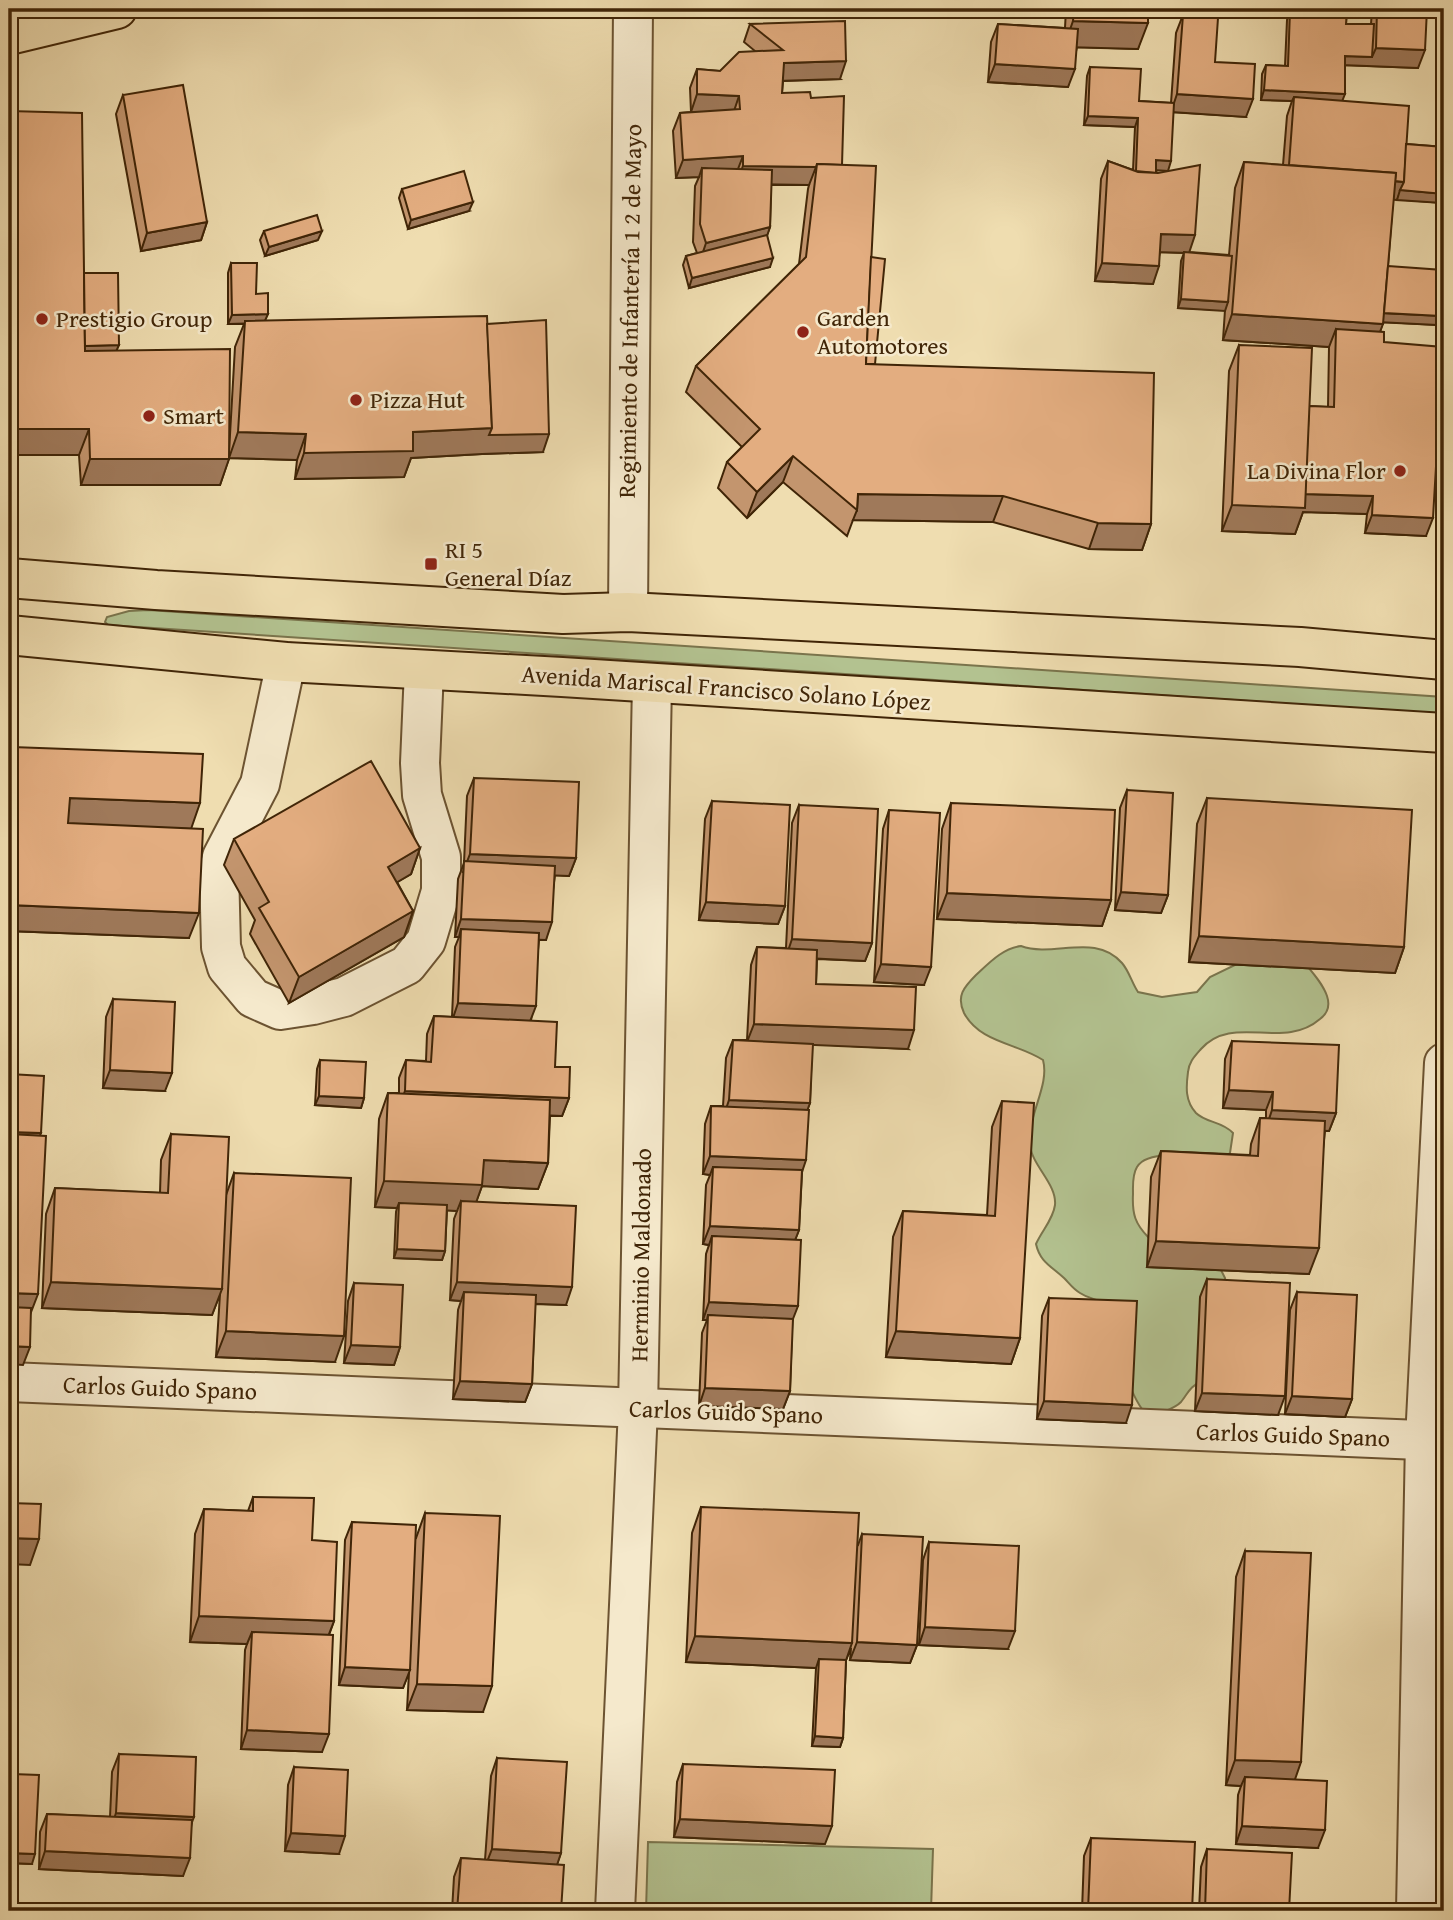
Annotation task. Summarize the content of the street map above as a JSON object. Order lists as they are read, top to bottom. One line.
{"streets":{"main road":["Avenida Mariscal Francisco Solano López"],"street":["Regimiento de Infantería 1 2 de Mayo","Herminio Maldonado","Carlos Guido Spano"]},"crossings":[["Avenida Mariscal Francisco Solano López","Herminio Maldonado"],["Herminio Maldonado","Carlos Guido Spano"]],"places":{"other":["Prestigio Group","Garden Automotores","Pizza Hut","Smart","La Divina Flor"],"transit":["RI 5 General Díaz"]}}
